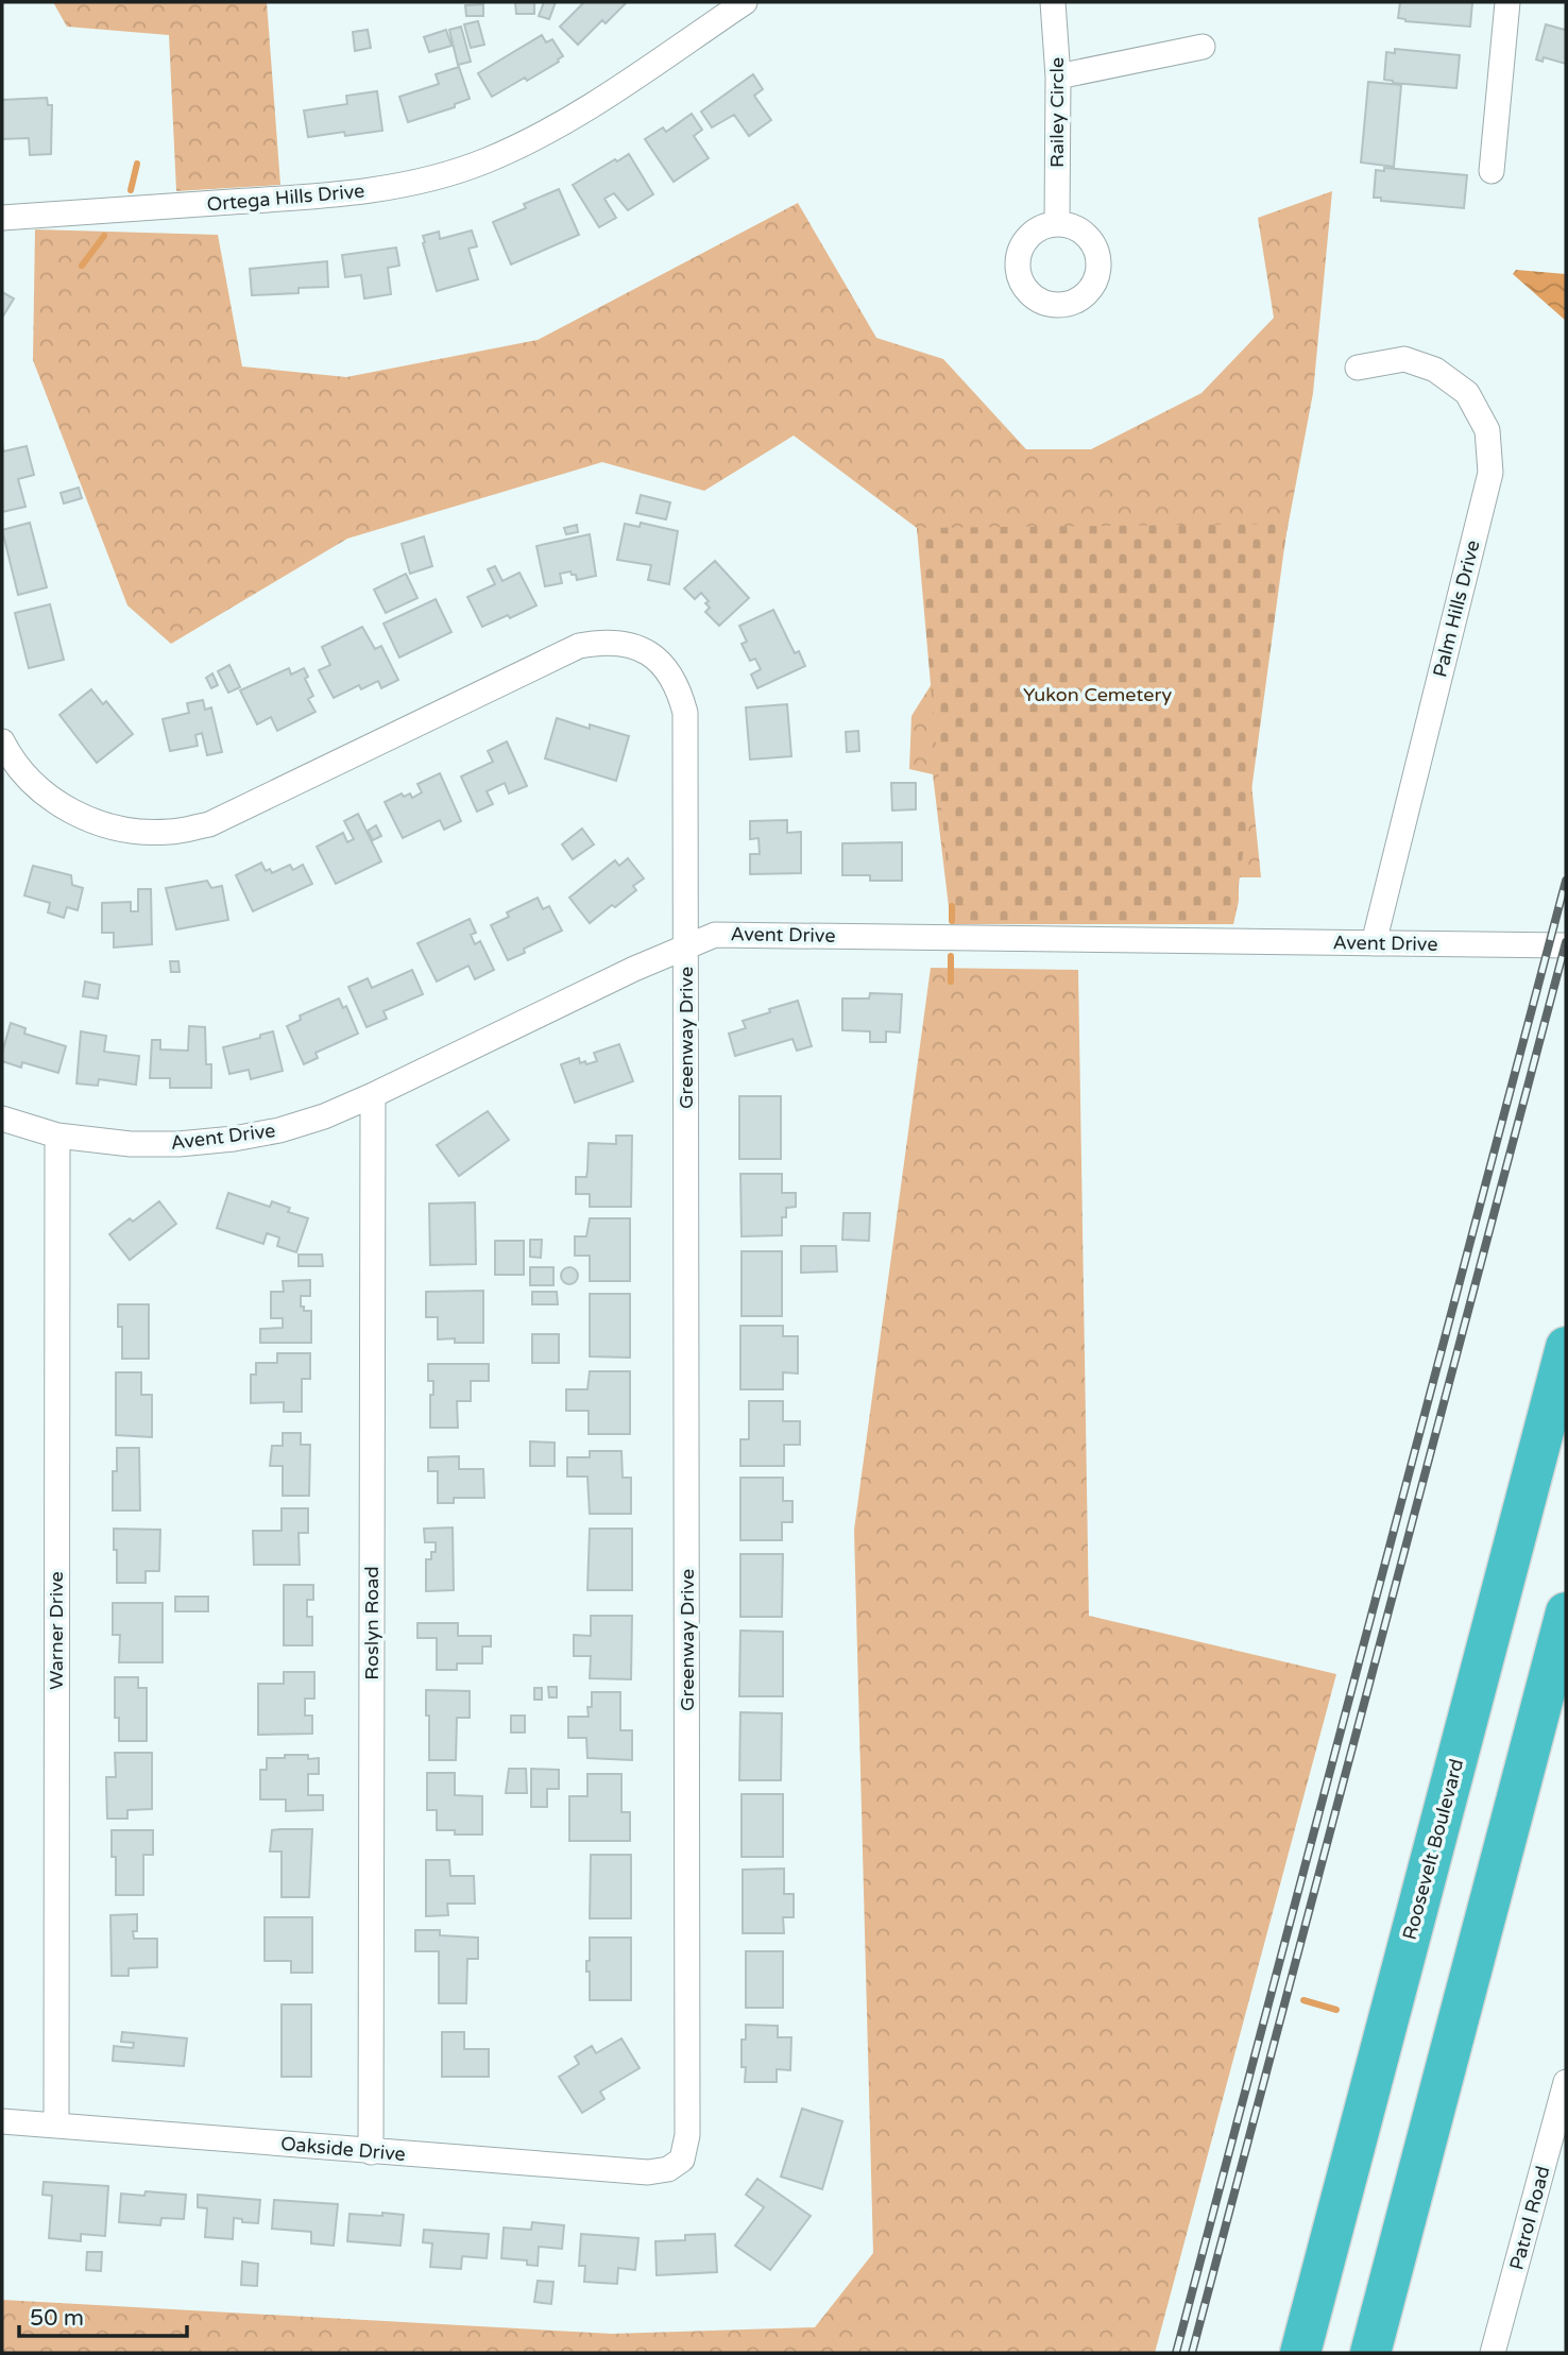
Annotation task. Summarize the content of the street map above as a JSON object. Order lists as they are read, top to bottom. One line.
{"streets":{"highway":["Roosevelt Boulevard"],"street":["Railey Circle","Ortega Hills Drive","Palm Hills Drive","Avent Drive","Greenway Drive","Roslyn Road","Warner Drive","Oakside Drive","Patrol Road"]},"crossings":[["Palm Hills Drive","Avent Drive"],["Avent Drive","Greenway Drive"],["Avent Drive","Roslyn Road"],["Avent Drive","Warner Drive"],["Greenway Drive","Oakside Drive"],["Roslyn Road","Oakside Drive"],["Warner Drive","Oakside Drive"]],"parks":["Yukon Cemetery"],"scale_bar":"50 m"}
